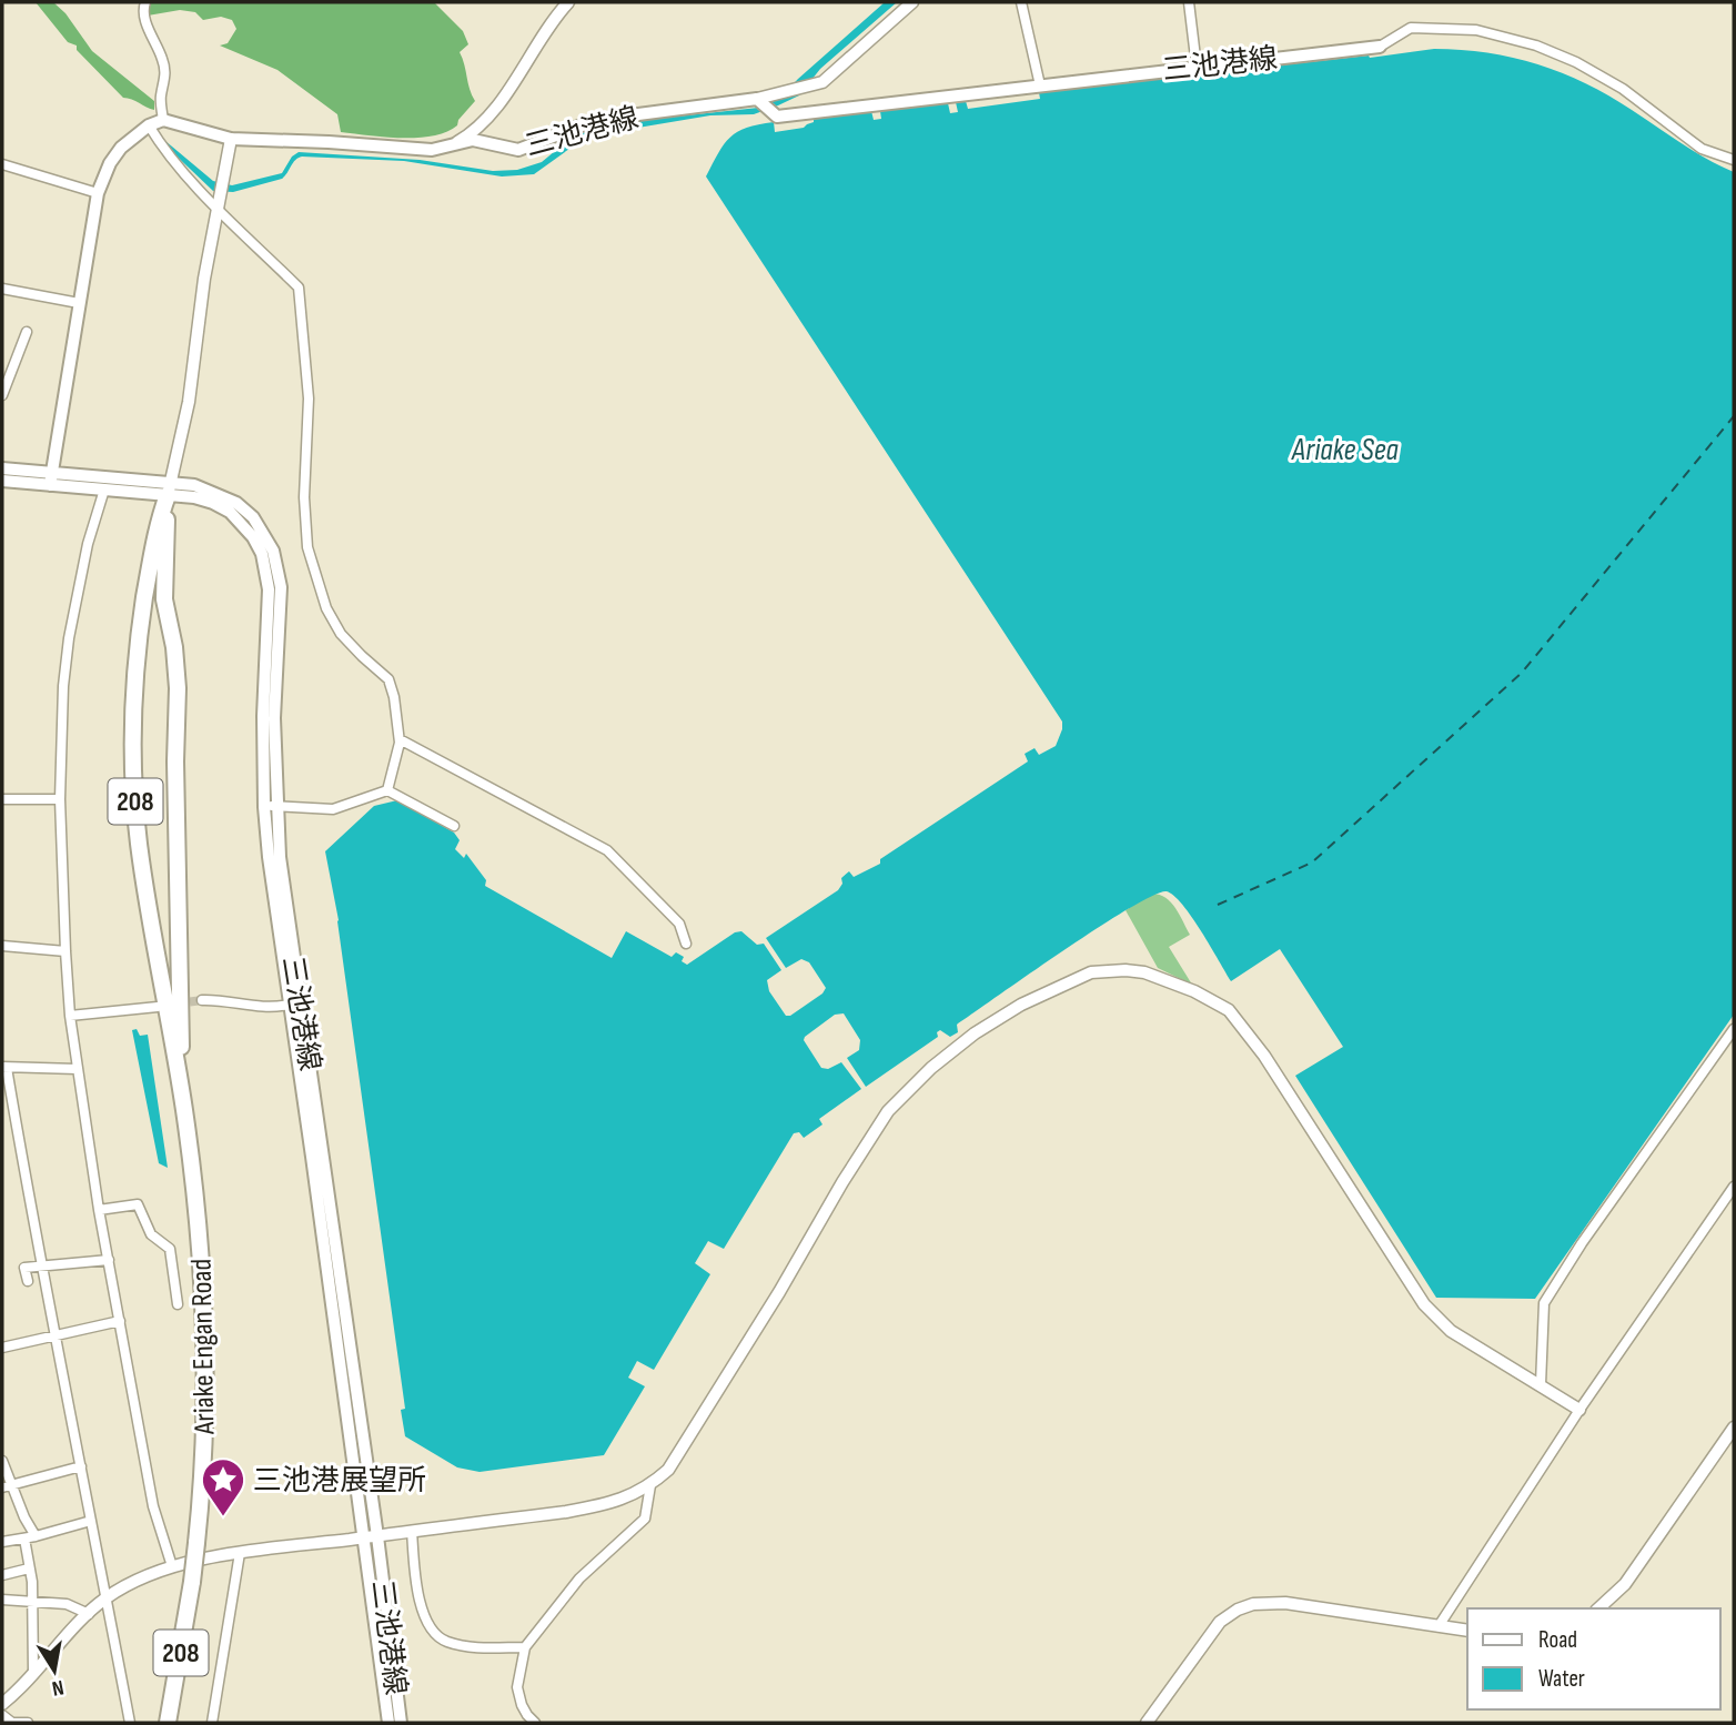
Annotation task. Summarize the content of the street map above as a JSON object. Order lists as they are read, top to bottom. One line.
{"streets":{"highway":["208","Ariake Engan Road"],"main road":["三池港線"]},"crossings":[["三池港線","208"],["208","Ariake Engan Road"]],"water":["Ariake Sea"],"places":{"place":["三池港展望所"]},"legend":["Road","Water"],"north":"bottom"}
